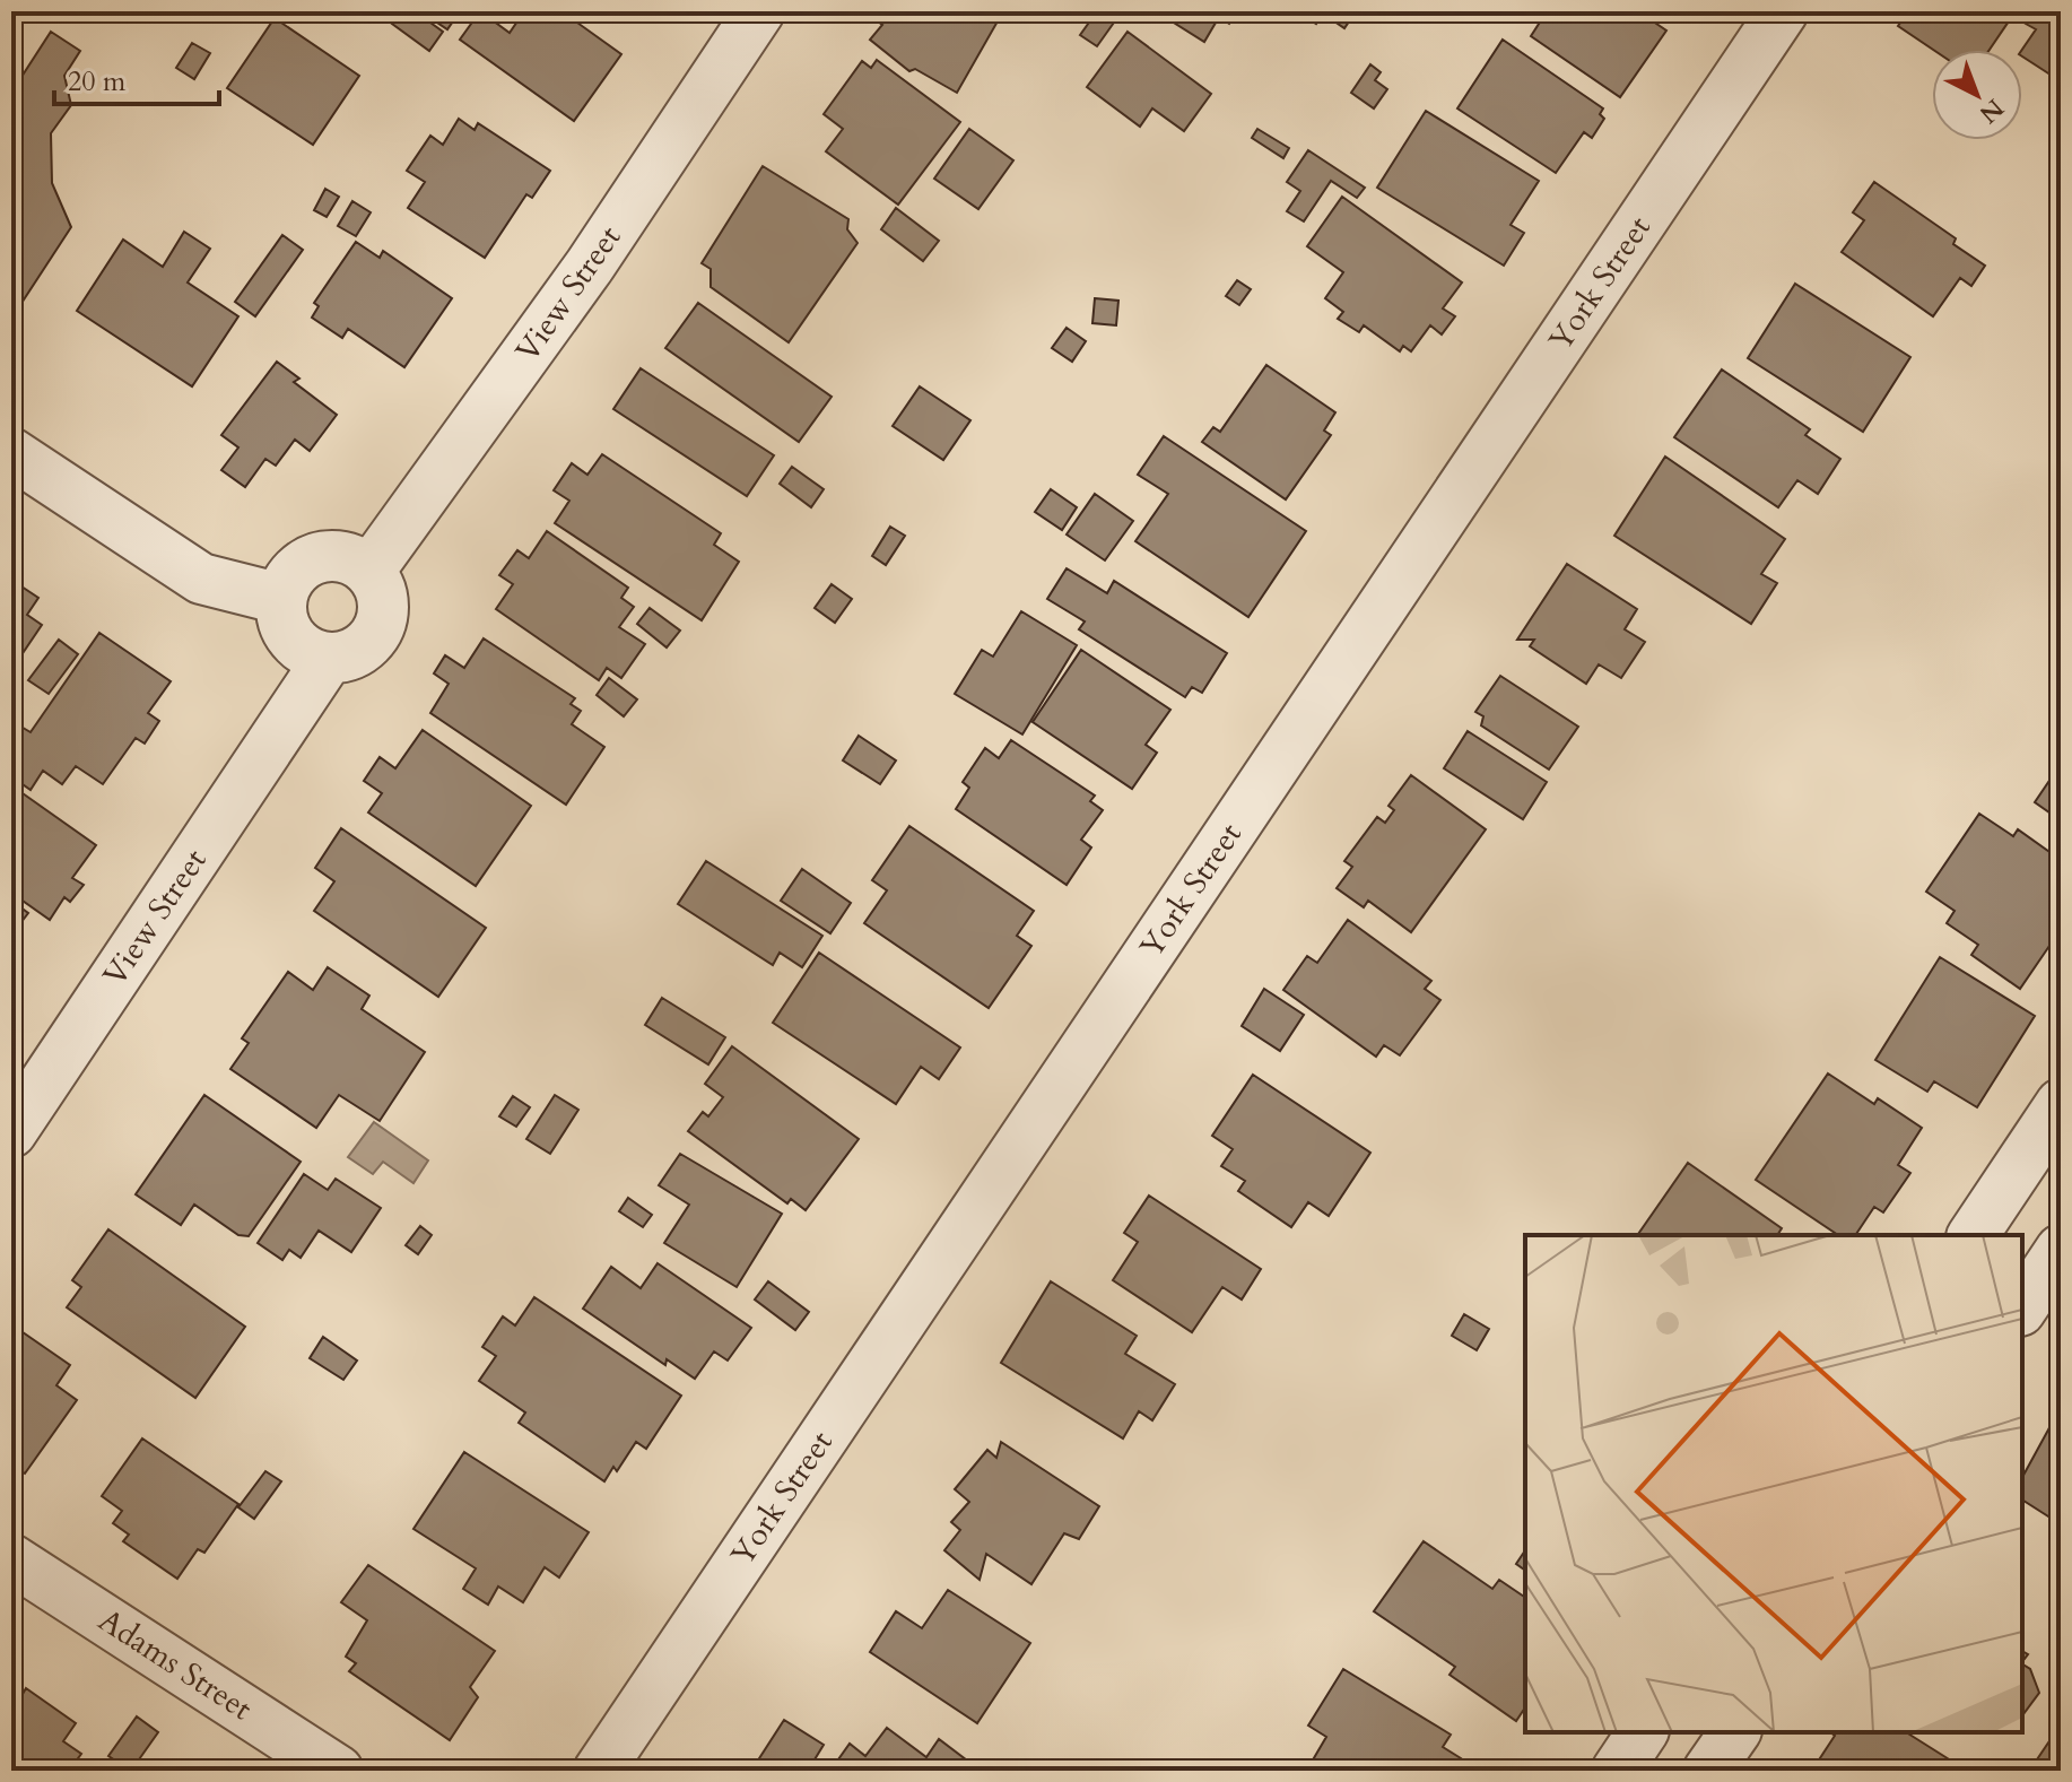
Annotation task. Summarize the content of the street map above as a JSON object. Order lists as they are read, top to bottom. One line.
{"streets":{"street":["York Street","View Street","Adams Street"]},"scale_bar":"20 m","north":"bottom right"}
